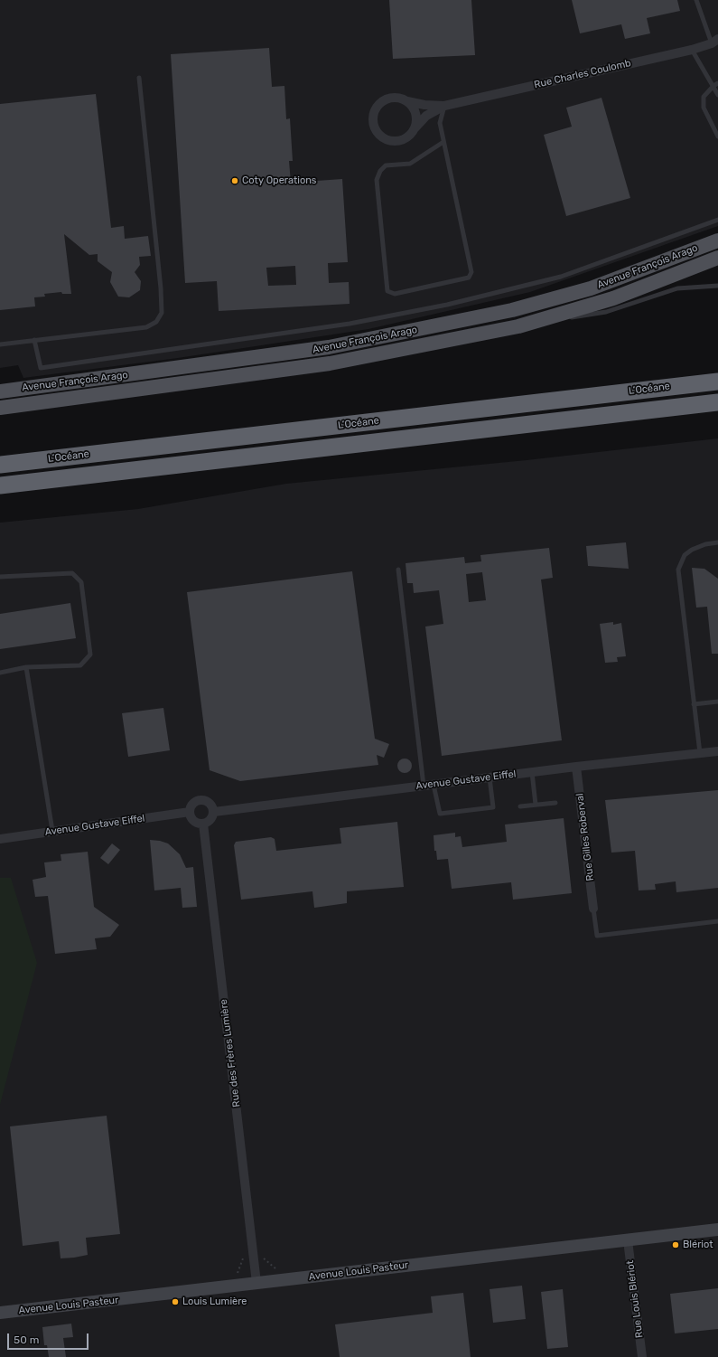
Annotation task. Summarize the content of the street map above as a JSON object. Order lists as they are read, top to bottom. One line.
{"streets":{"highway":["L’Océane"],"main road":["Avenue François Arago"],"street":["Rue Charles Coulomb","Avenue Gustave Eiffel","Rue Gilles Roberval","Rue des Frères Lumière","Avenue Louis Pasteur","Rue Louis Blériot"]},"crossings":[["Avenue Gustave Eiffel","Rue Gilles Roberval"],["Avenue Gustave Eiffel","Rue des Frères Lumière"],["Rue des Frères Lumière","Avenue Louis Pasteur"],["Avenue Louis Pasteur","Rue Louis Blériot"]],"places":["Coty Operations","Blériot","Louis Lumière"],"scale_bar":"50 m"}
